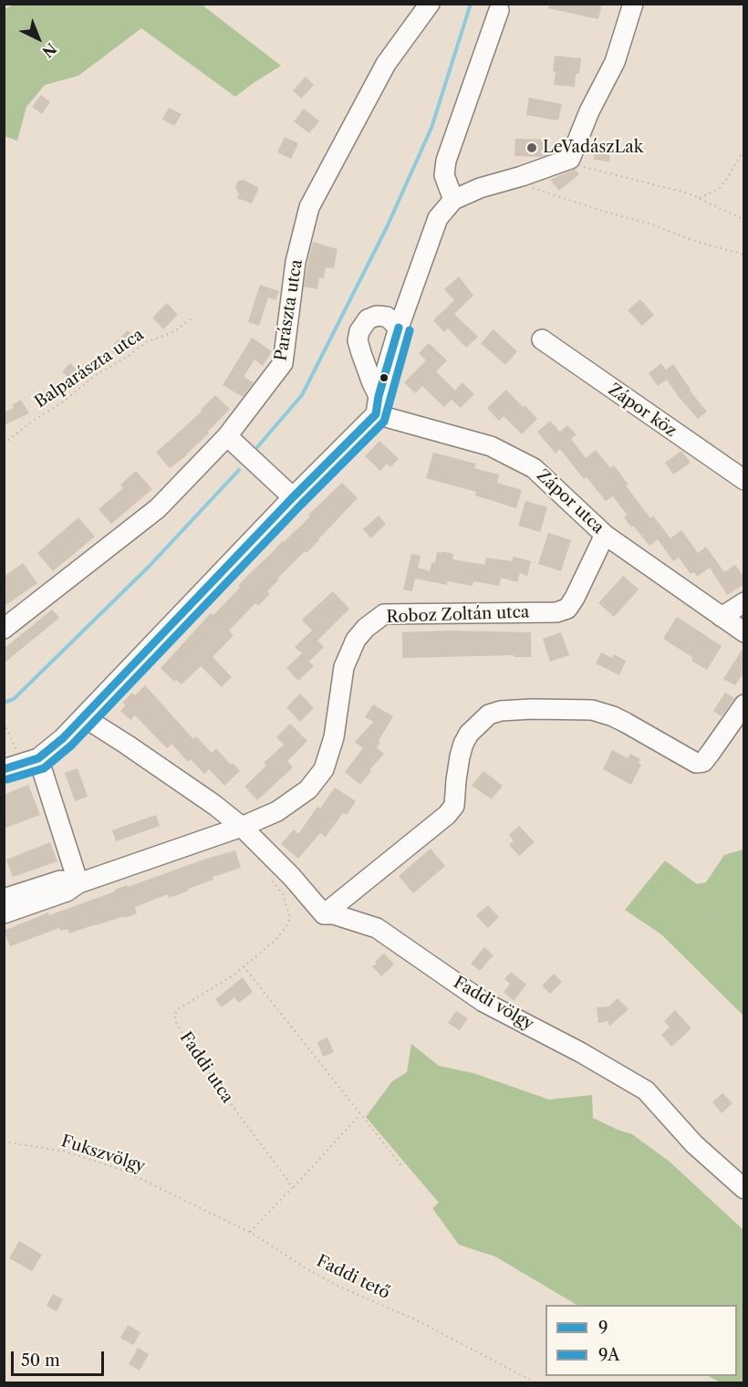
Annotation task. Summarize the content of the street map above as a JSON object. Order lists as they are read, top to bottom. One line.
{"streets":{"street":["Parászta utca","Zápor köz","Zápor utca","Roboz Zoltán utca","Faddi völgy"],"path":["Balparászta utca","Faddi utca","Fukszvölgy","Faddi tető"]},"crossings":[["Zápor utca","Roboz Zoltán utca"],["Fukszvölgy","Faddi tető"]],"places":["LeVadászLak"],"lines":["transit line 9","transit line 9A"],"legend":["9","9A"],"scale_bar":"50 m","north":"bottom right"}
